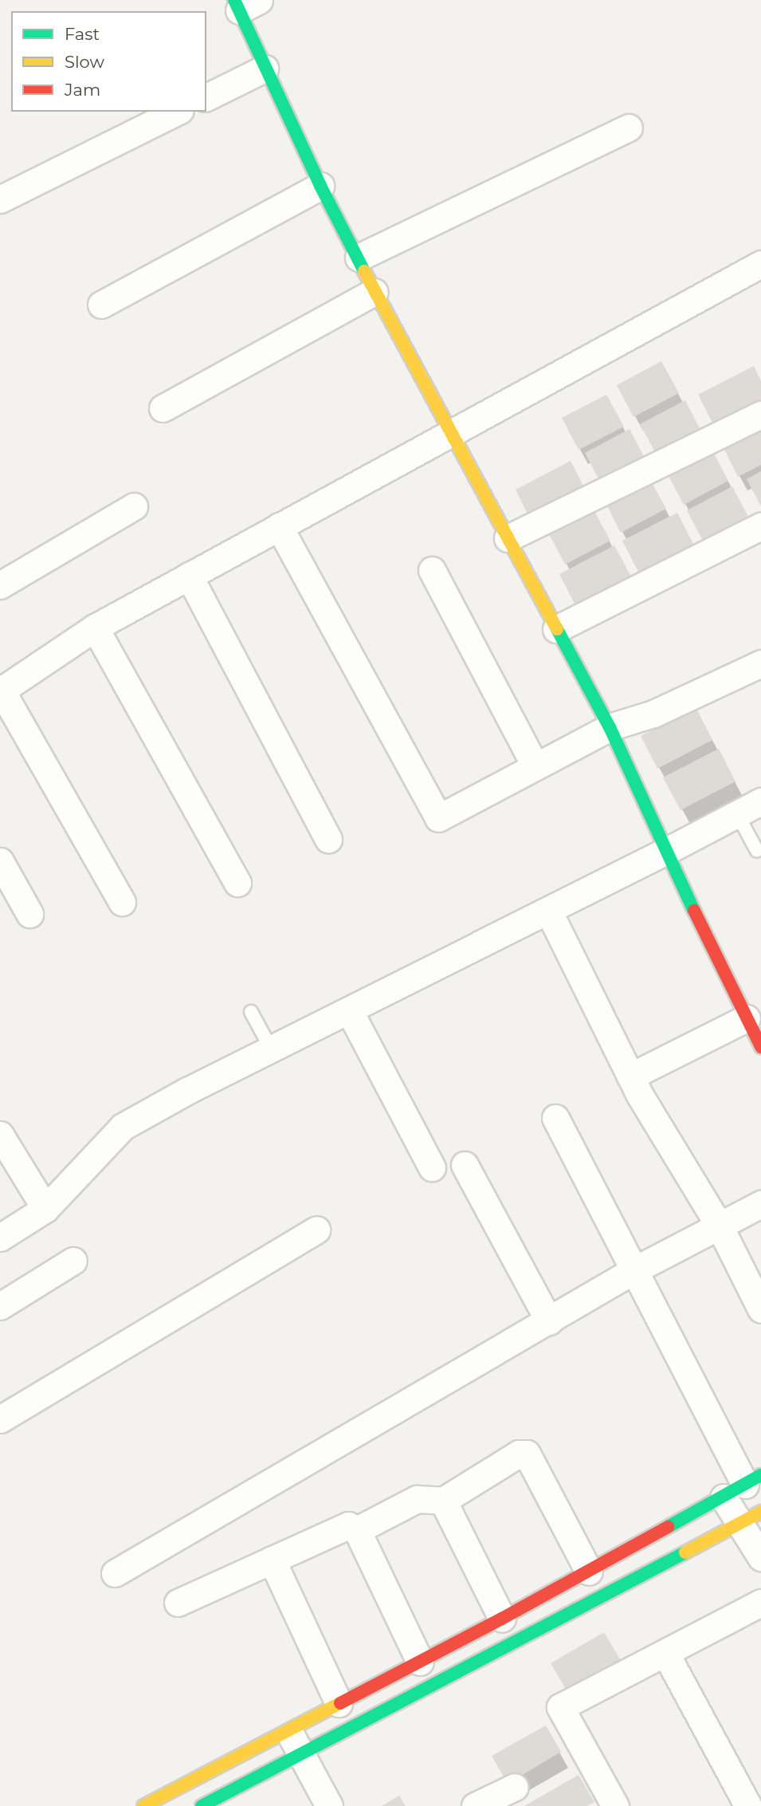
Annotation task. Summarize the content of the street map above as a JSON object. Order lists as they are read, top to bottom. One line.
{"legend":["Fast","Slow","Jam"]}
